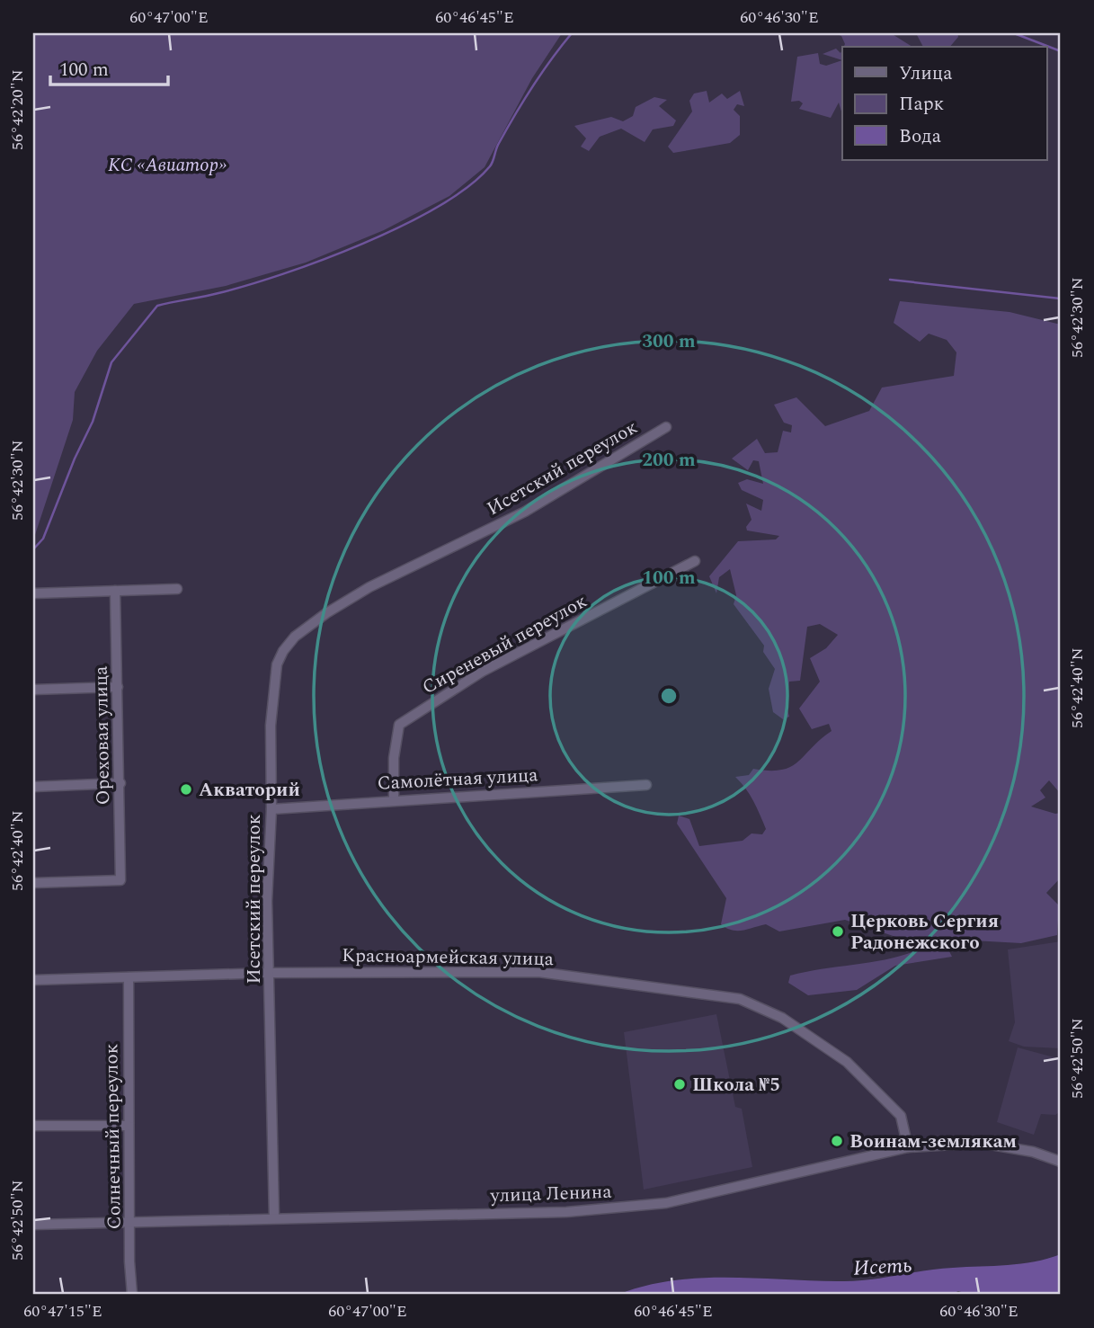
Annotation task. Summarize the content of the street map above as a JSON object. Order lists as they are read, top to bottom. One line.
{"streets":{"street":["Исетский переулок","Сиреневый переулок","Ореховая улица","Самолётная улица","Красноармейская улица","Солнечный переулок","улица Ленина"]},"crossings":[["Исетский переулок","Самолётная улица"],["Исетский переулок","Красноармейская улица"],["Исетский переулок","улица Ленина"],["Сиреневый переулок","Самолётная улица"],["Красноармейская улица","Солнечный переулок"],["Красноармейская улица","улица Ленина"],["Солнечный переулок","улица Ленина"]],"water":["Исеть"],"parks":["КС «Авиатор»"],"places":["Акваторий","Церковь Сергия Радонежского","Школа №5","Воинам-землякам"],"legend":["Улица","Парк","Вода"],"scale_bar":"100 m","coordinates":["60°47'00\"E","60°46'45\"E","60°46'30\"E","56°42'20\"N","56°42'30\"N","56°42'40\"N","56°42'50\"N","60°47'15\"E"],"rings":["300 m","200 m","100 m"]}
